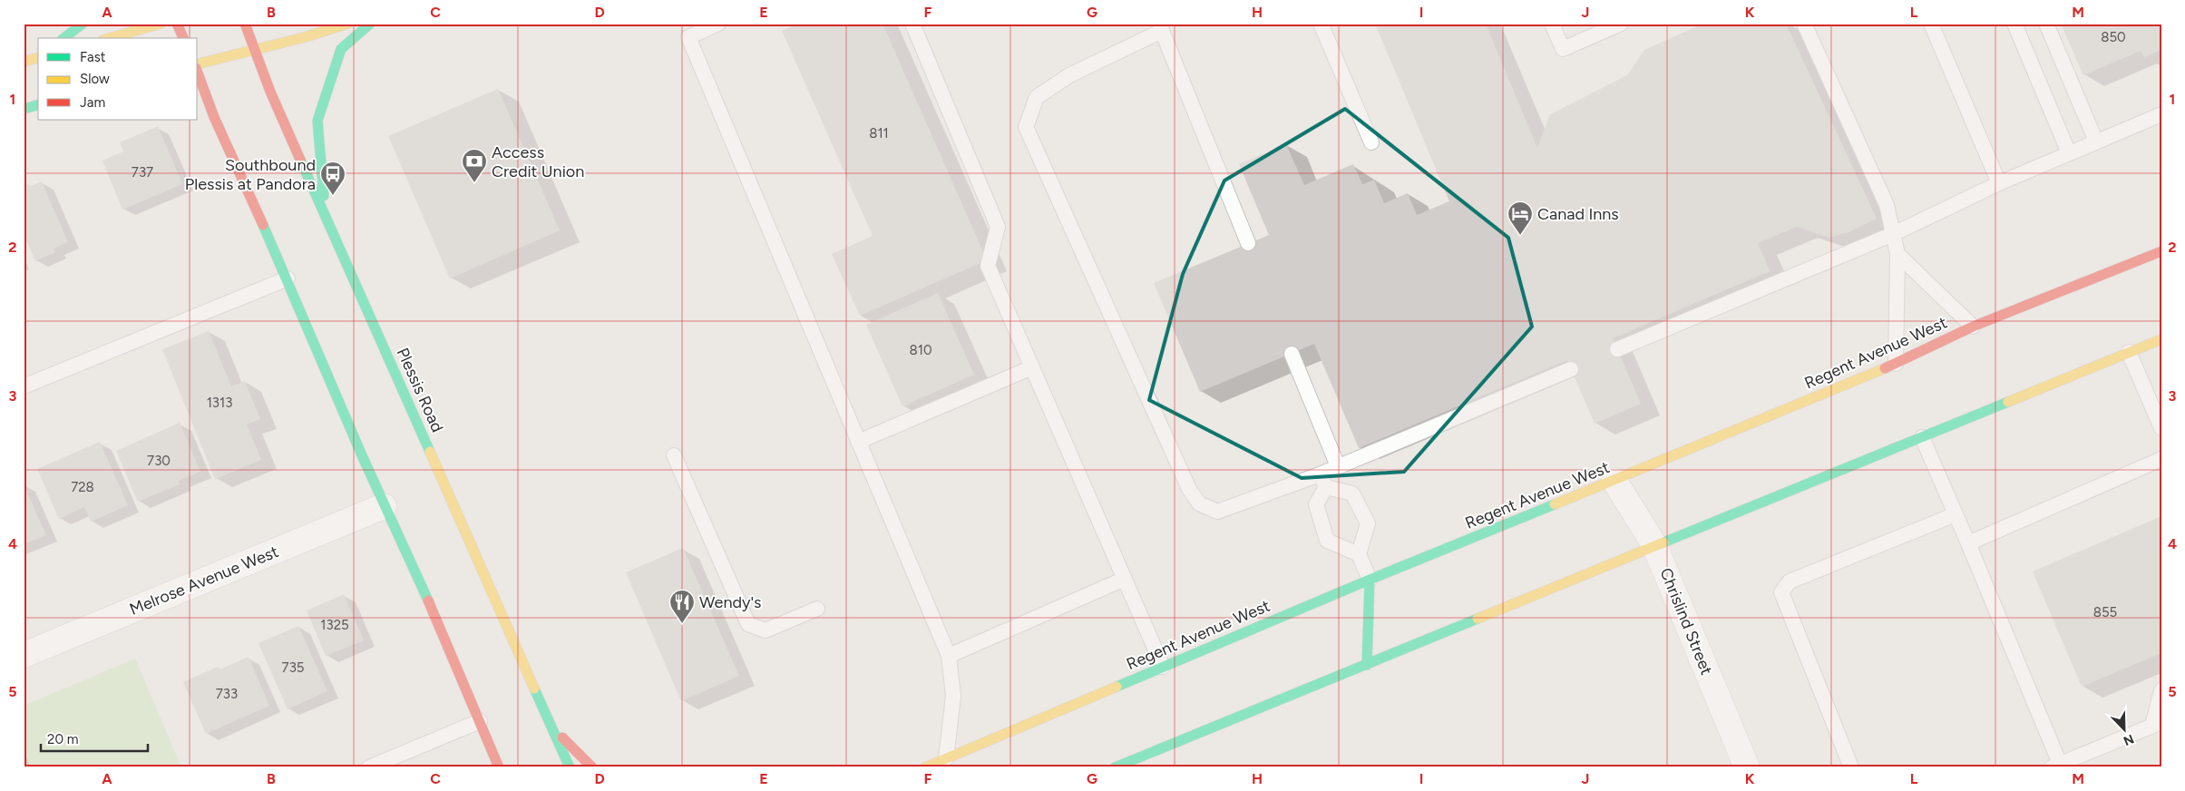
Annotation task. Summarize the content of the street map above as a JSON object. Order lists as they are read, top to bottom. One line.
{"streets":{"main road":["Regent Avenue West","Plessis Road"],"street":["Melrose Avenue West","Chrislind Street"]},"crossings":[["Regent Avenue West","Chrislind Street"]],"places":{"bank":["Access Credit Union"],"bus stop":["Southbound Plessis at Pandora"],"hotel":["Canad Inns"],"restaurant":["Wendy's"]},"house_numbers":["850","811","737","810","1313","730","728","855","1325","735","733"],"legend":["Fast","Slow","Jam"],"scale_bar":"20 m","north":"bottom right","grid":{"columns":["A","B","C","D","E","F","G","H","I","J","K","L","M"],"rows":["1","2","3","4","5"]}}
